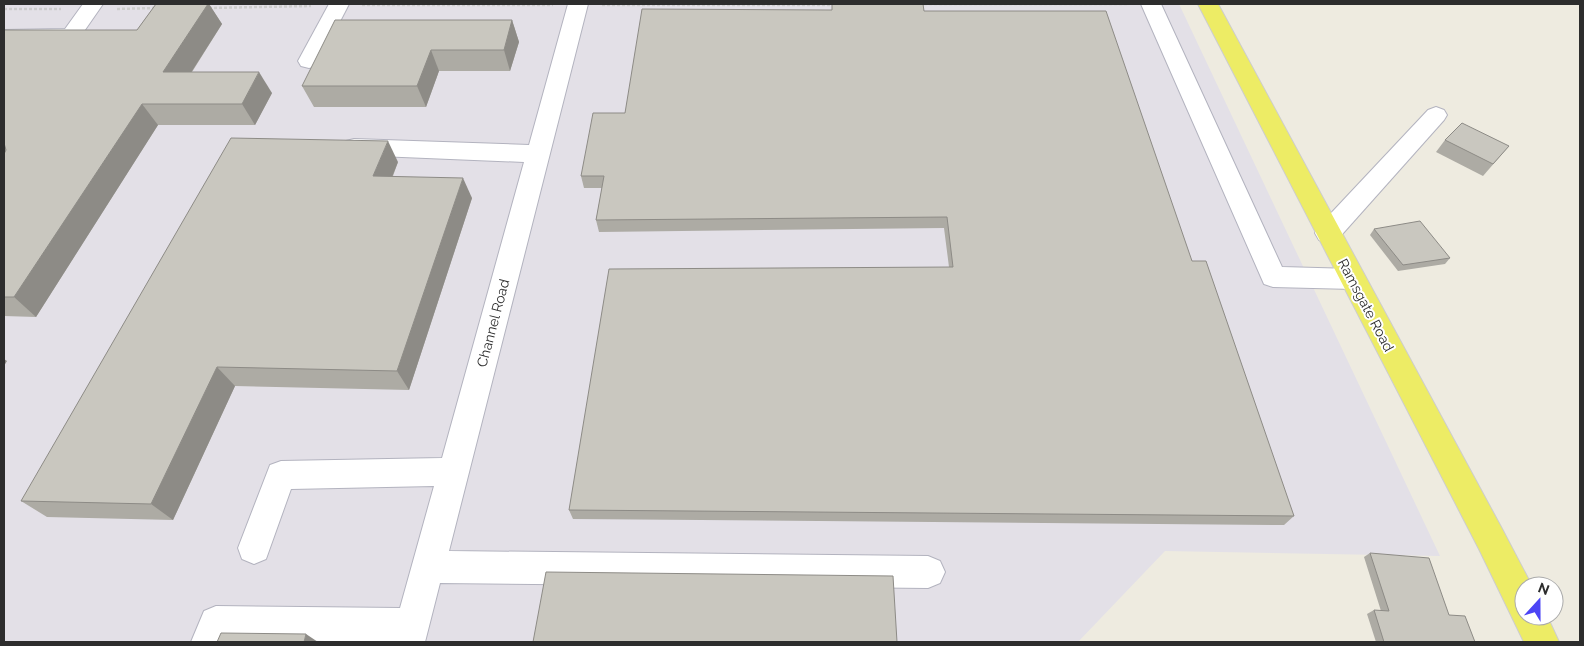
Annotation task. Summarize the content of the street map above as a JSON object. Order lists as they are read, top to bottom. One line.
{"streets":{"main road":["Ramsgate Road"],"street":["Channel Road"]},"north":"top"}
